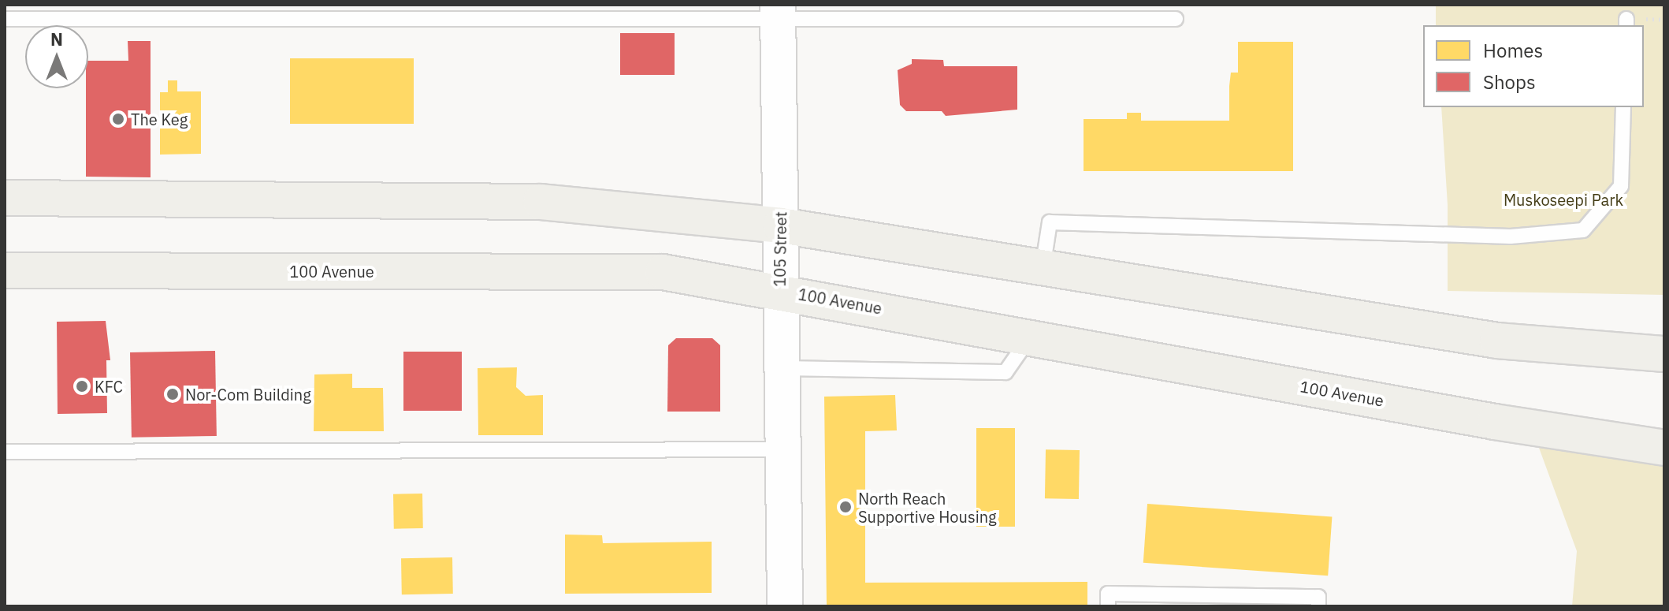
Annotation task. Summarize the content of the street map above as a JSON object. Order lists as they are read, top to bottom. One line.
{"streets":{"main road":["100 Avenue"],"street":["105 Street"]},"crossings":[["105 Street","100 Avenue"]],"parks":["Muskoseepi Park"],"places":["The Keg","KFC","Nor-Com Building","North Reach Supportive Housing"],"legend":["Homes","Shops"],"north":"top"}
